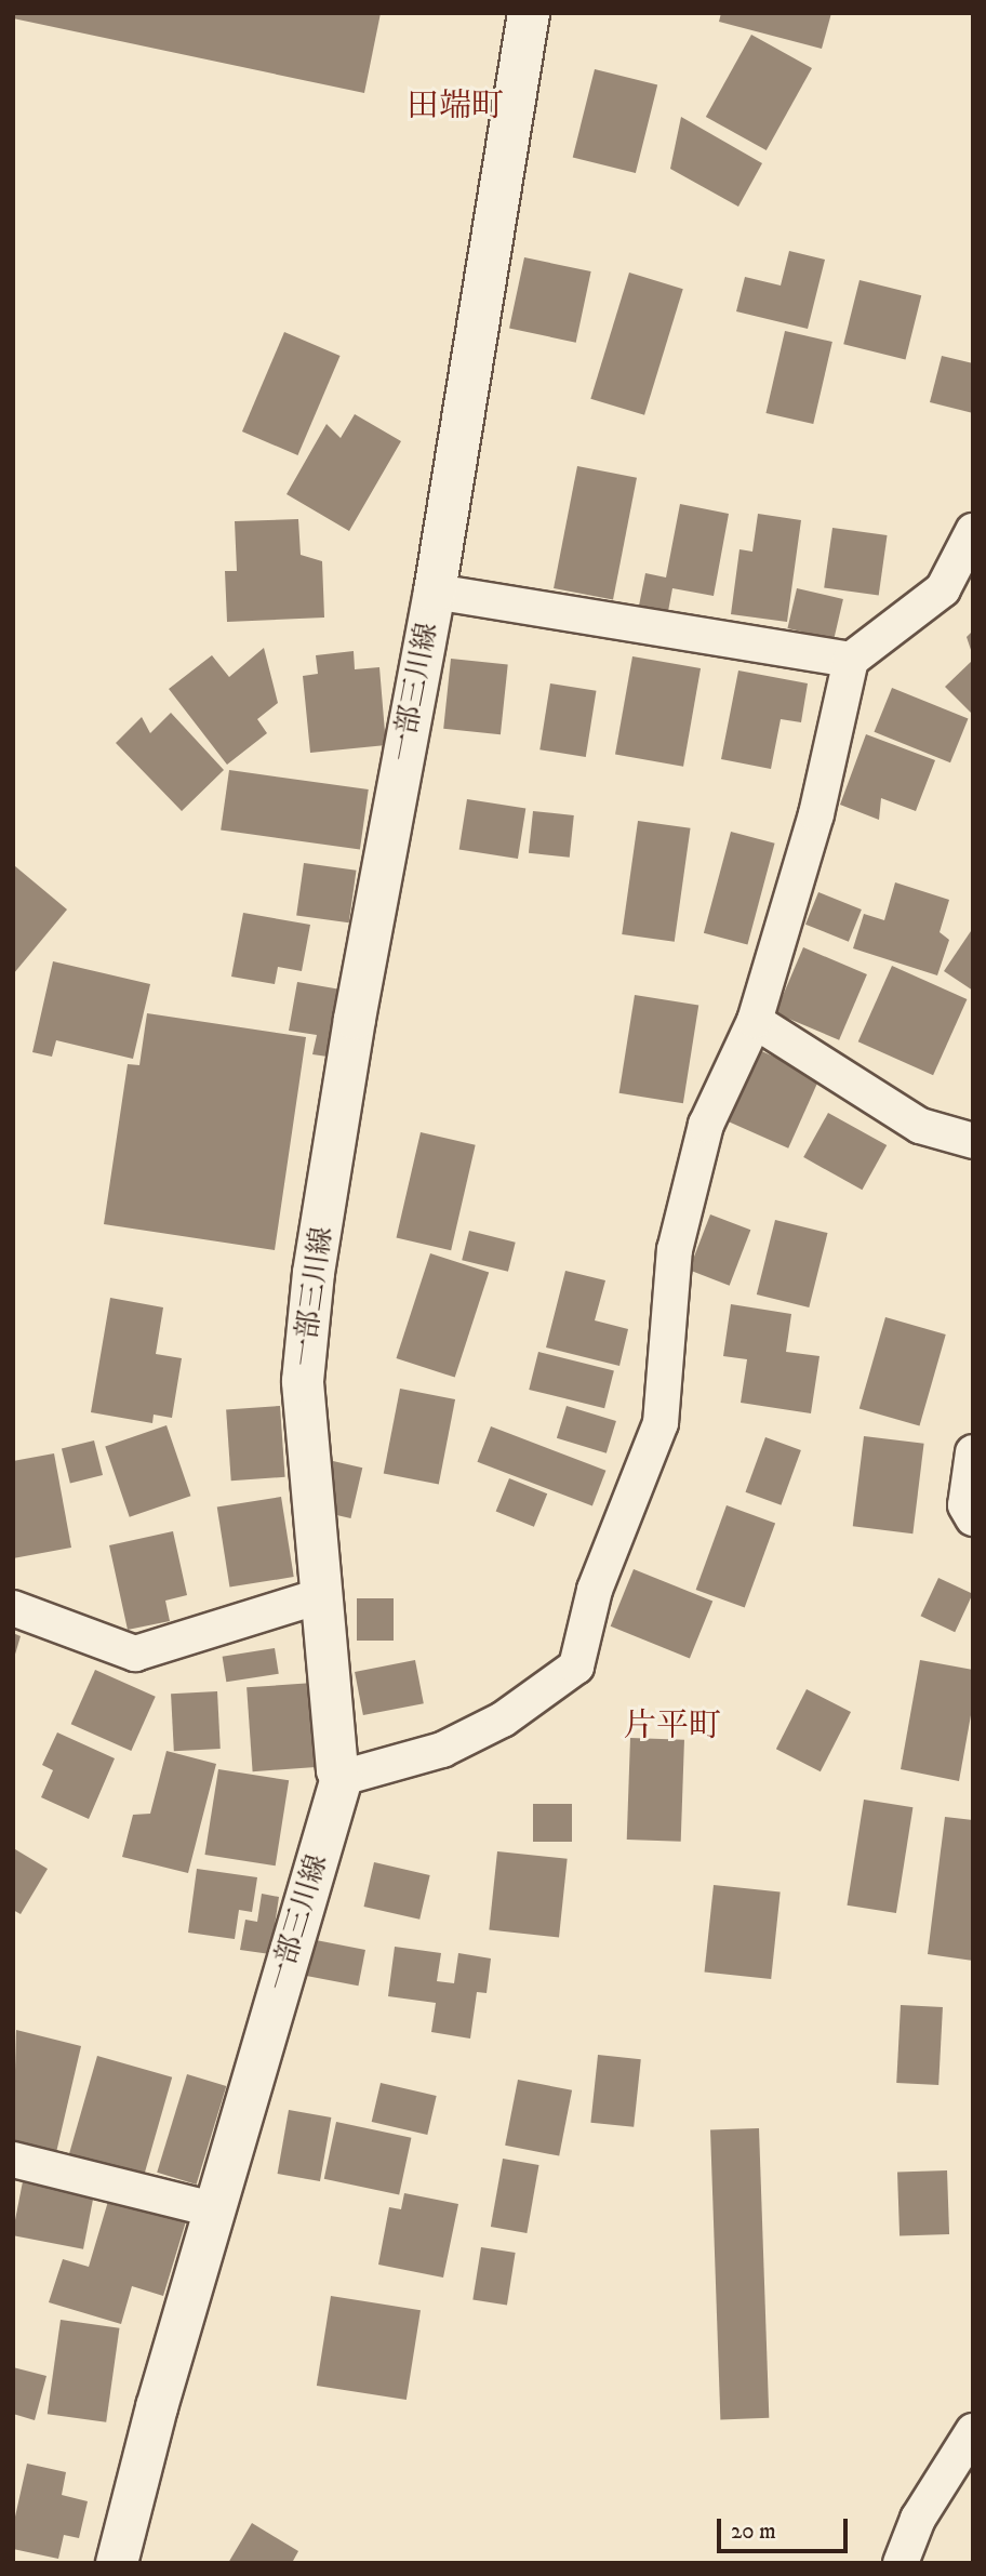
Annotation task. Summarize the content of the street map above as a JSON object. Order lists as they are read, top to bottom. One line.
{"streets":{"main road":["一部三川線"]},"districts":["田端町","片平町"],"scale_bar":"20 m"}
